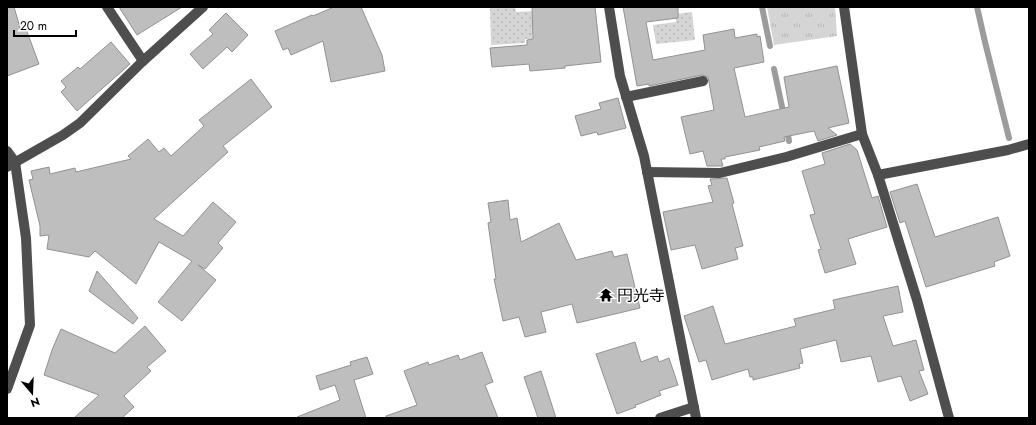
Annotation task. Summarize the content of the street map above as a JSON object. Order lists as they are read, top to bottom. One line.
{"places":{"temple":["円光寺"]},"scale_bar":"20 m","north":"bottom"}
